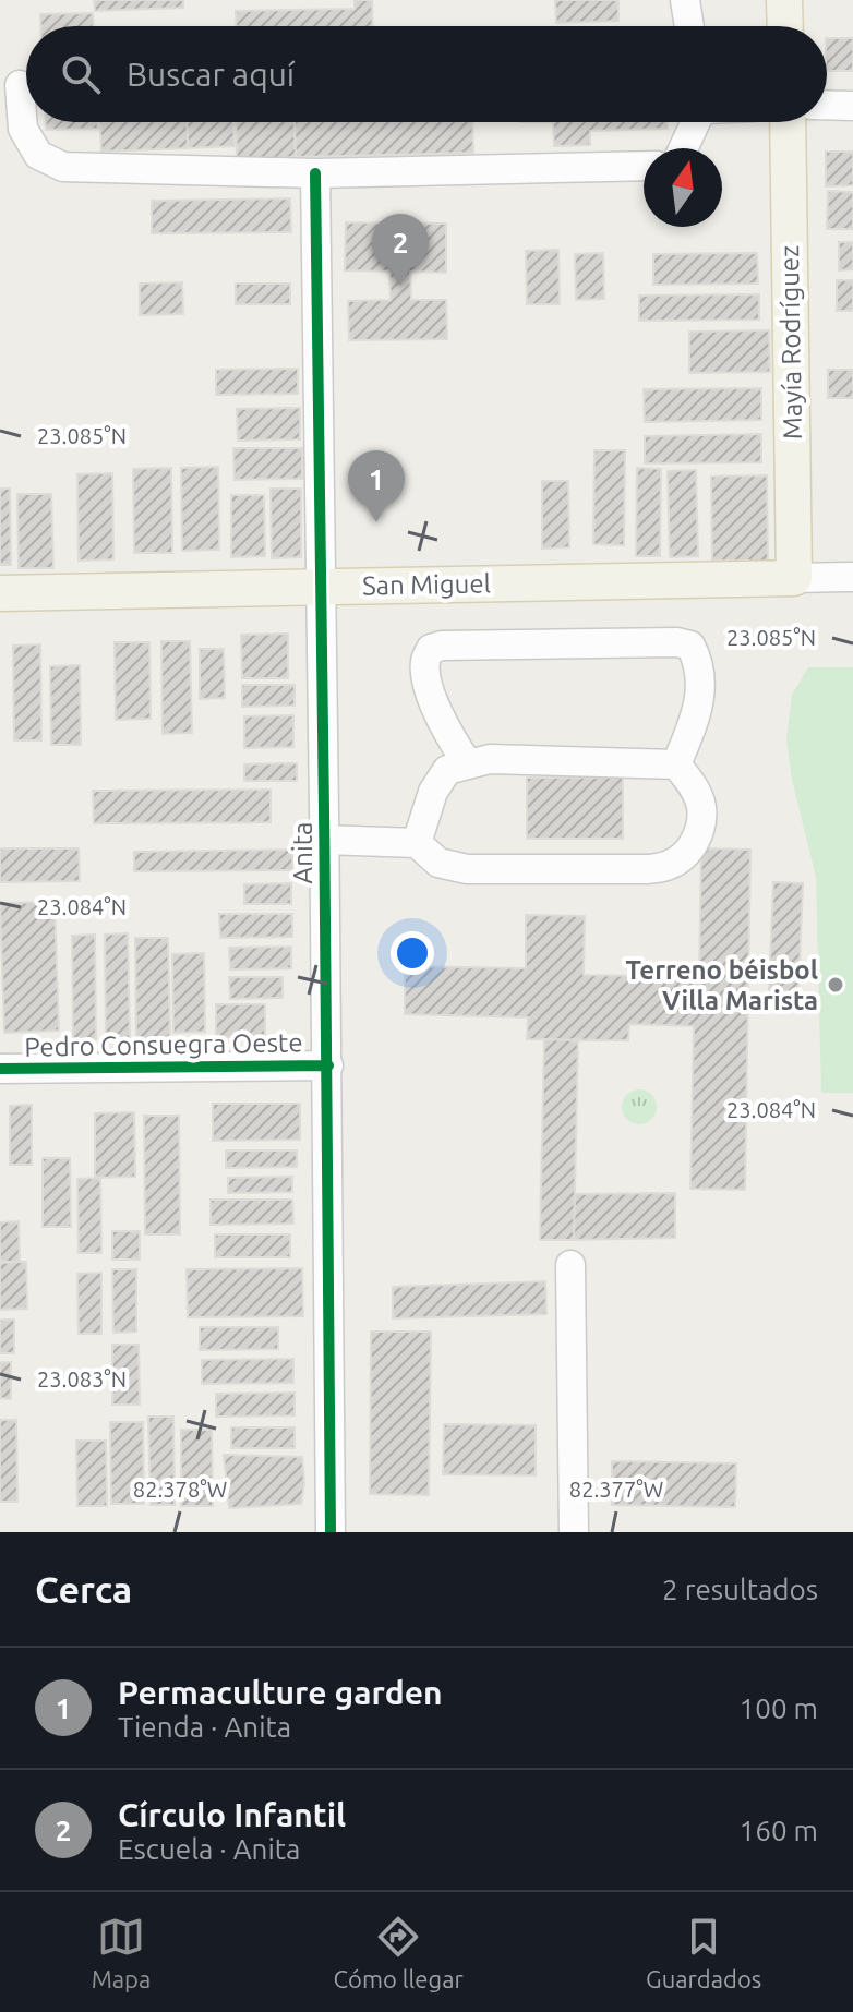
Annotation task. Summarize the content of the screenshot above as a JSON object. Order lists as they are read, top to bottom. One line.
{"streets":{"main road":["Mayía Rodríguez","San Miguel"],"street":["Anita","Pedro Consuegra Oeste"]},"crossings":[["Mayía Rodríguez","San Miguel"],["San Miguel","Anita"],["Anita","Pedro Consuegra Oeste"]],"places":["Terreno béisbol Villa Marista"],"north":"top","page":{"search":"Buscar aquí","pins":["2","1"],"heading":["Cerca","2 resultados"],"list":[{"mark":"1","name":"Permaculture garden","note":"Tienda · Anita","value":"100 m"},{"mark":"2","name":"Círculo Infantil","note":"Escuela · Anita","value":"160 m"}],"nav":["Mapa","Cómo llegar","Guardados"]},"coordinates":["23.085°N","23.084°N","23.083°N","82.378°W","82.377°W"]}
